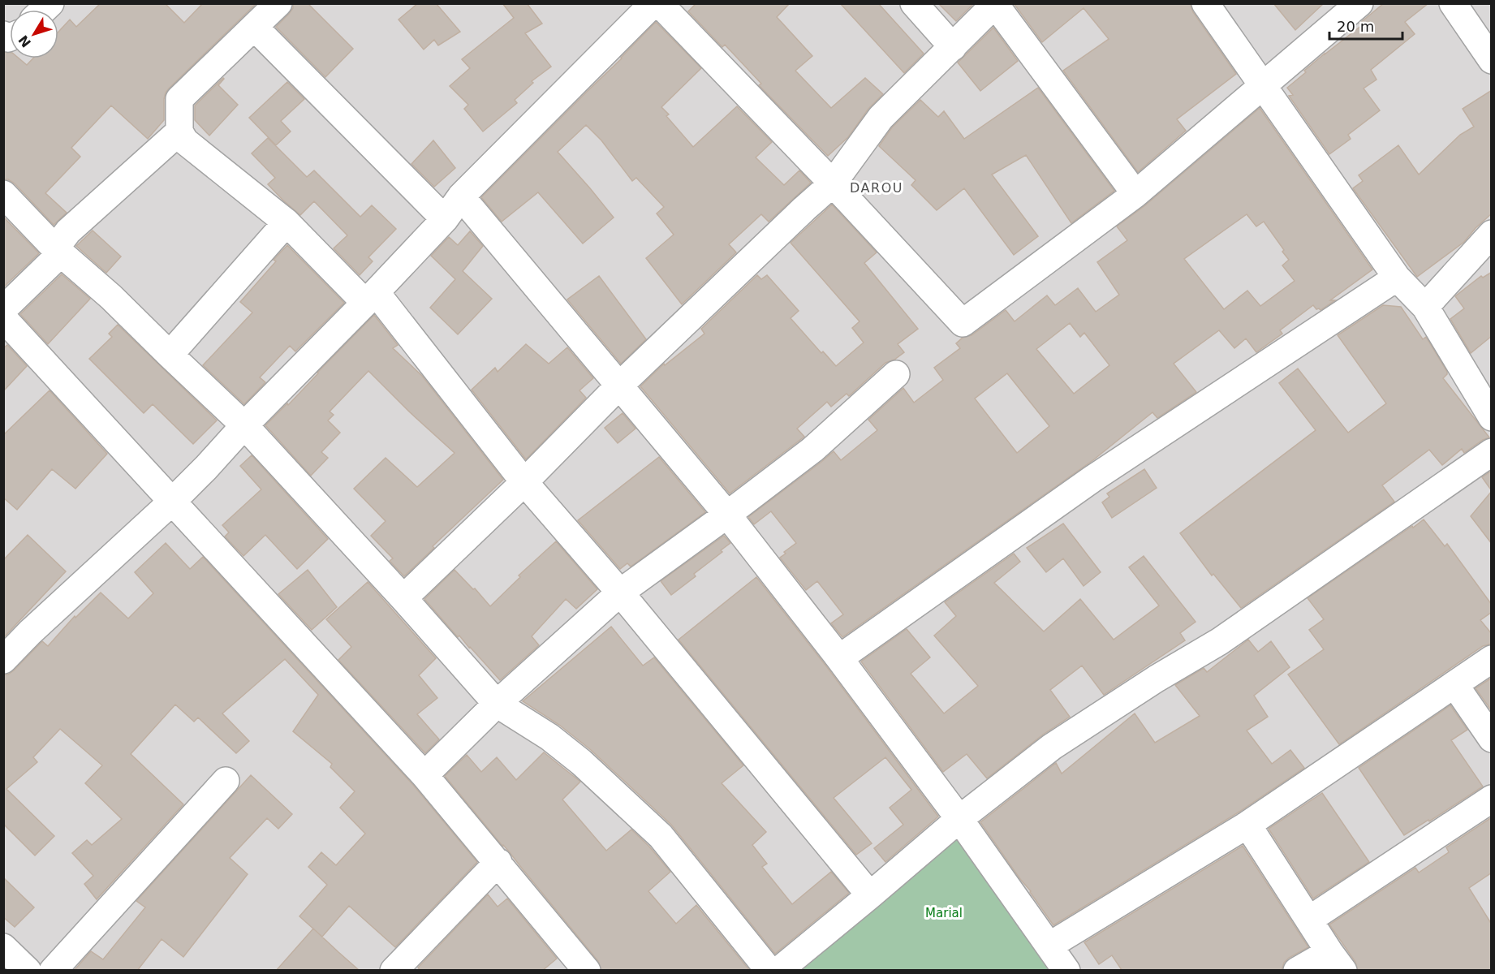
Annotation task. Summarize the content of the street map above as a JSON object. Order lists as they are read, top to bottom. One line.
{"districts":["DAROU"],"parks":["Marial"],"scale_bar":"20 m","north":"bottom left"}
